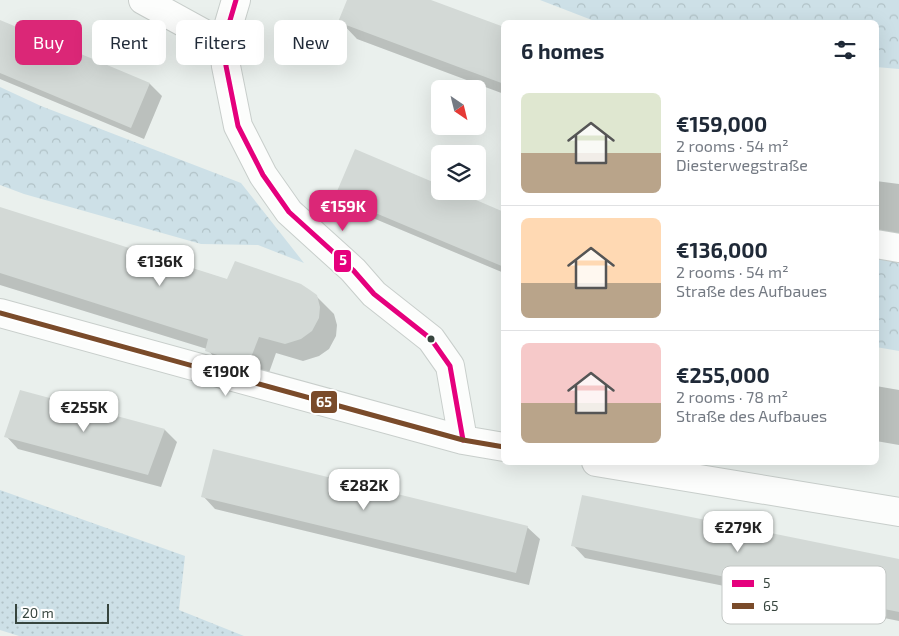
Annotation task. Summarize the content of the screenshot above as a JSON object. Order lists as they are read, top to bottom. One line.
{"lines":["transit line 5","transit line 65"],"legend":["5","65"],"scale_bar":"20 m","north":"bottom right","page":{"chip":["Buy","Rent","Filters","New"],"heading":"6 homes","list":[{"name":"€159,000","note":"2 rooms · 54 m² · Diesterwegstraße"},{"name":"€136,000","note":"2 rooms · 54 m² · Straße des Aufbaues"},{"name":"€255,000","note":"2 rooms · 78 m² · Straße des Aufbaues"}],"price":["€159K","€136K","€190K","€255K","€282K","€279K"],"scale":"20 m"}}
